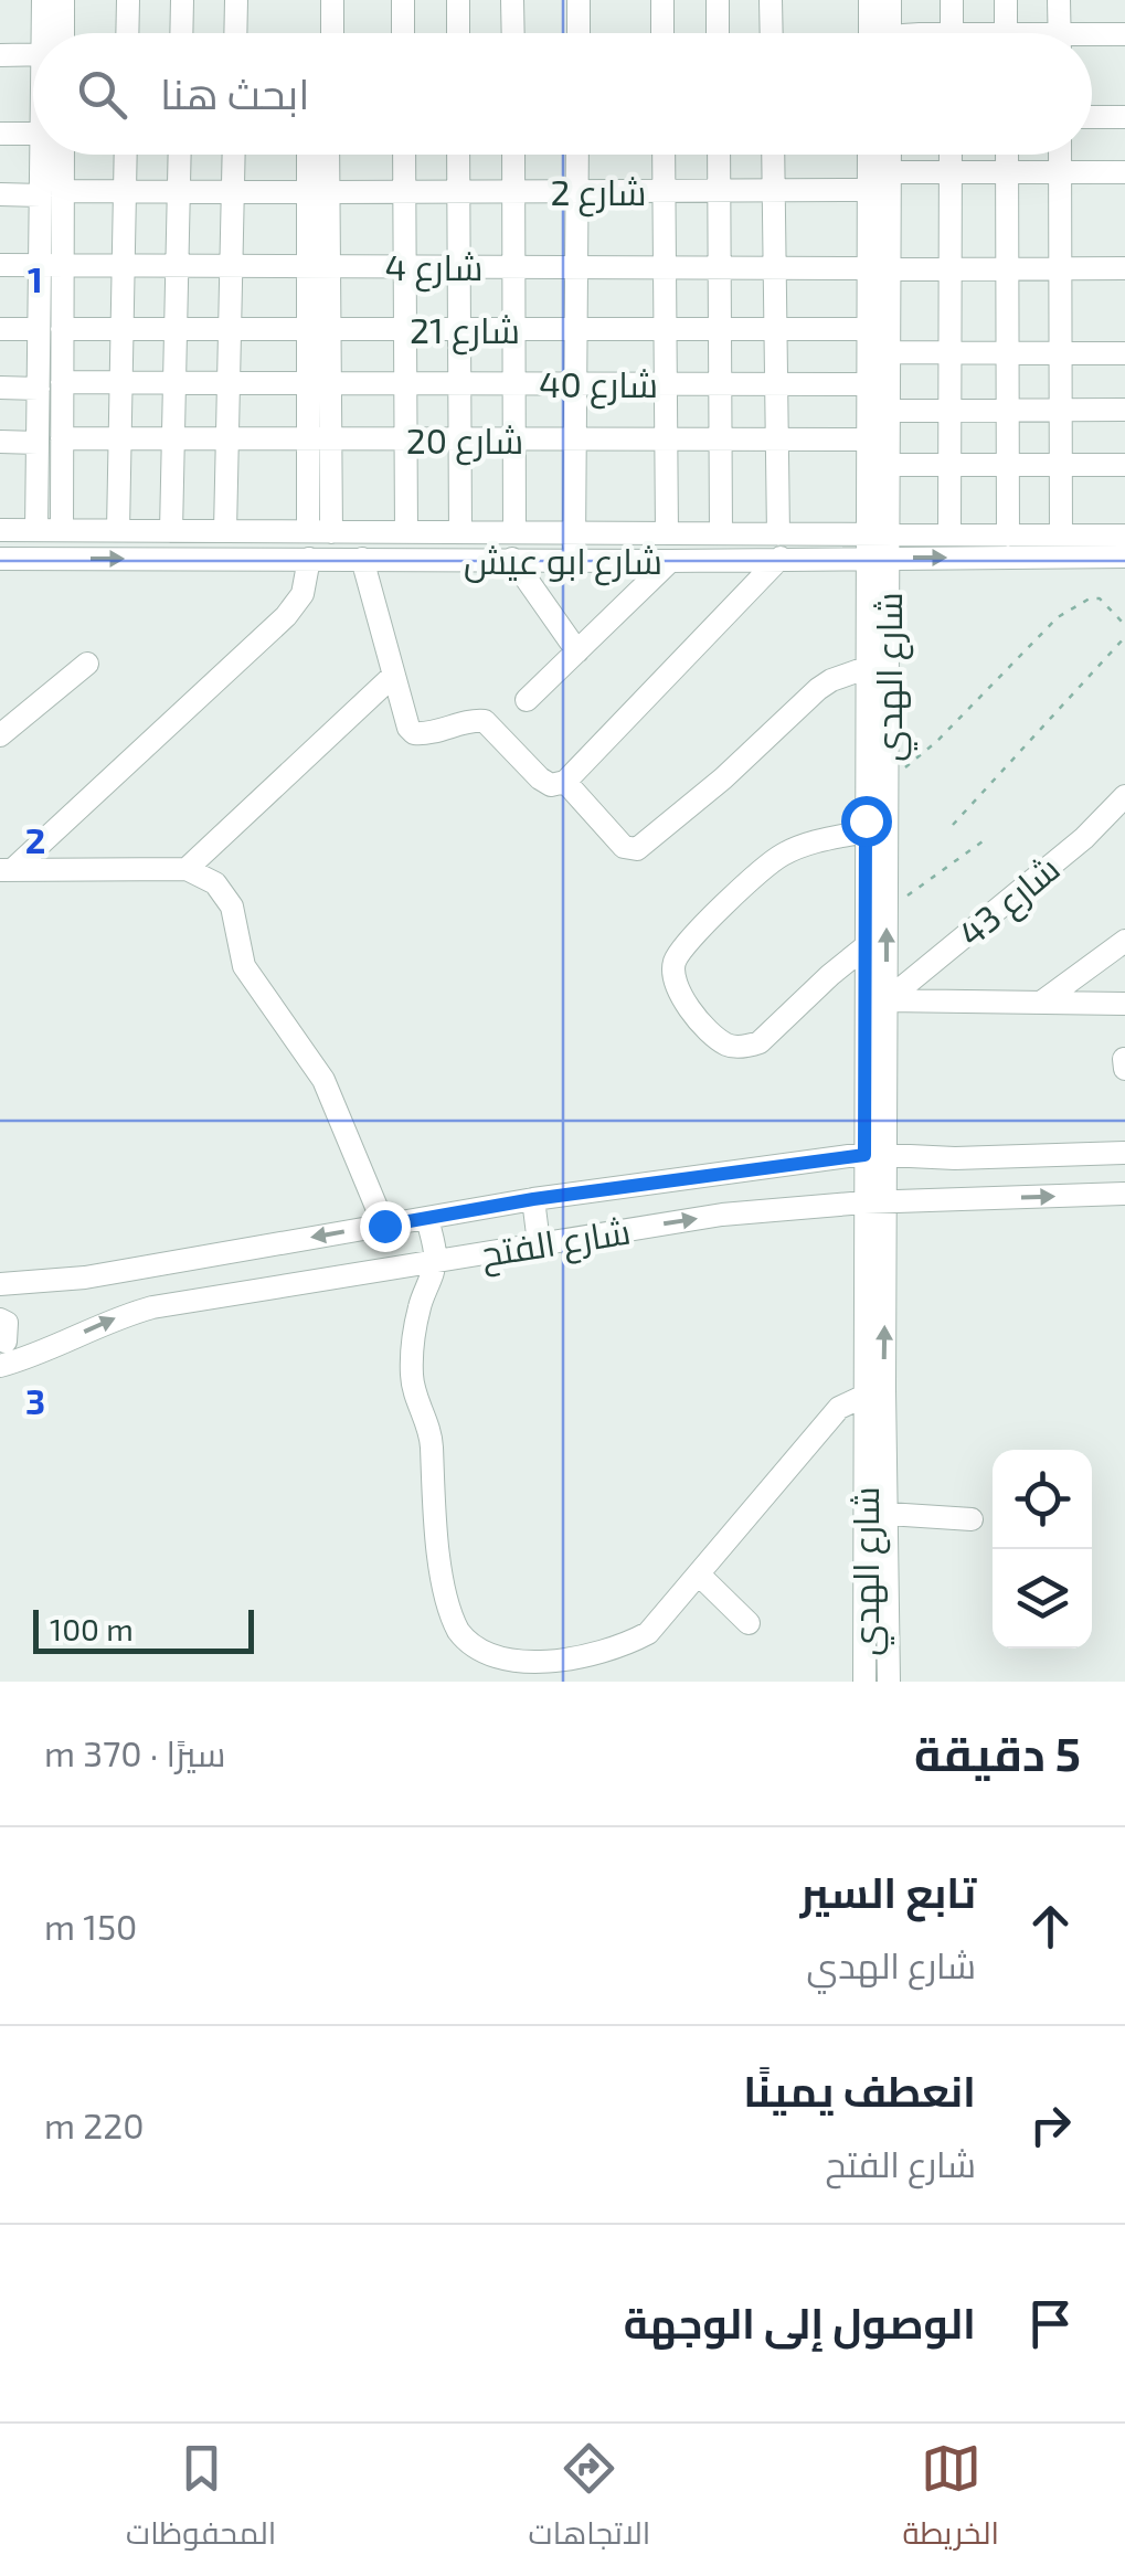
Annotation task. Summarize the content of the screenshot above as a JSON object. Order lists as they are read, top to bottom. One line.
{"streets":{"street":["شارع 2","شارع 4","شارع 21","شارع 40","شارع 20","شارع ابو عيش","شارع الهدي","شارع 43","شارع الفتح"]},"crossings":[["شارع 2","شارع الهدي"],["شارع 4","شارع الهدي"],["شارع 21","شارع الهدي"],["شارع 40","شارع الهدي"],["شارع 20","شارع الهدي"],["شارع ابو عيش","شارع الهدي"],["شارع الهدي","شارع 43"],["شارع الهدي","شارع الفتح"]],"scale_bar":"100 m","page":{"search":"ابحث هنا","scale":"100 m","heading":["5 دقيقة","سيرًا · 370 m"],"list":[["تابع السير","شارع الهدي","150 m"],["انعطف يمينًا","شارع الفتح","220 m"],"الوصول إلى الوجهة"],"nav":["الخريطة","الاتجاهات","المحفوظات"]},"grid":{"rows":["1","2","3"]}}
